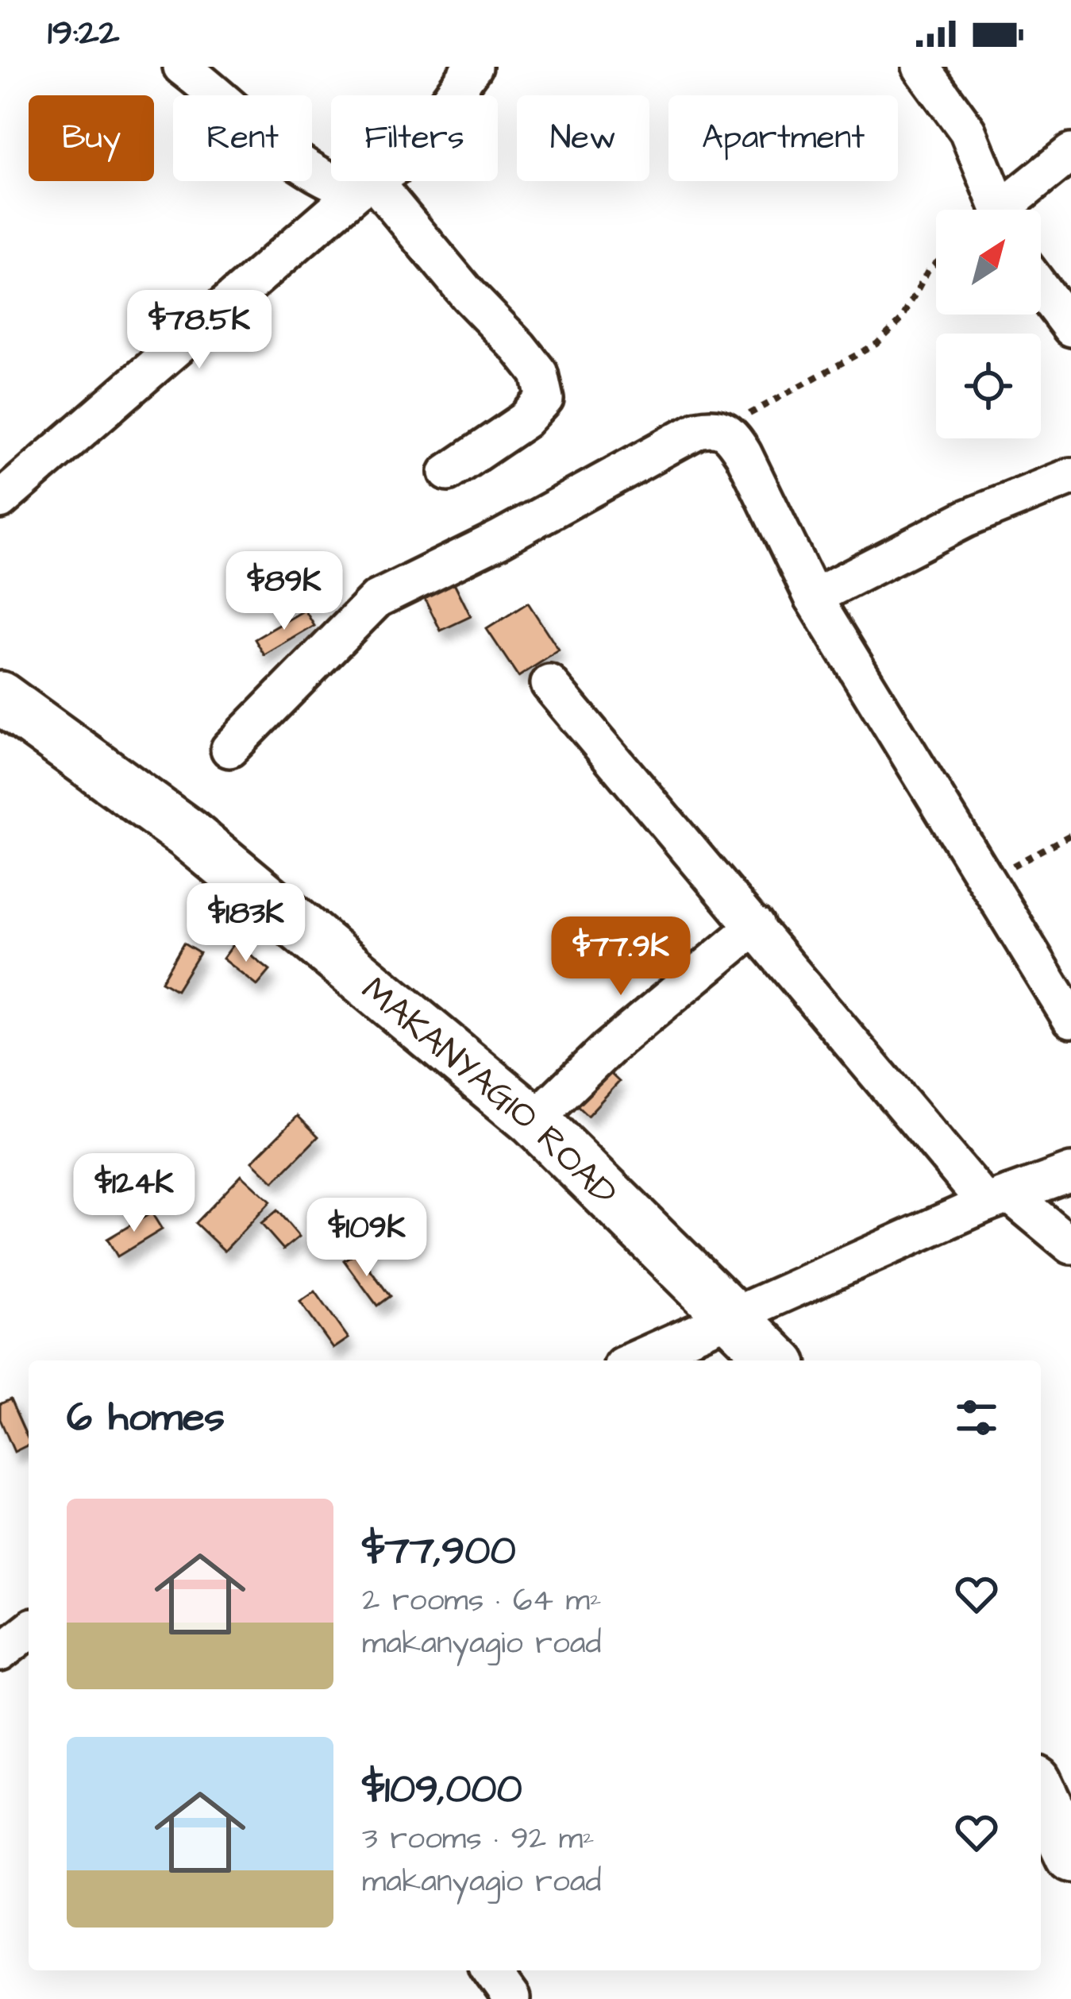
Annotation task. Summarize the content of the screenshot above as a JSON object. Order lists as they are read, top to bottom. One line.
{"streets":{"street":["MAKANYAGIO ROAD"]},"north":"top right","page":{"status":"19:22","chip":["Buy","Rent","Filters","New","Apartment"],"price":["$78.5K","$89K","$183K","$77.9K","$124K","$109K"],"heading":"6 homes","list":[{"name":"$77,900","note":"2 rooms · 64 m² · makanyagio road"},{"name":"$109,000","note":"3 rooms · 92 m² · makanyagio road"}]}}
